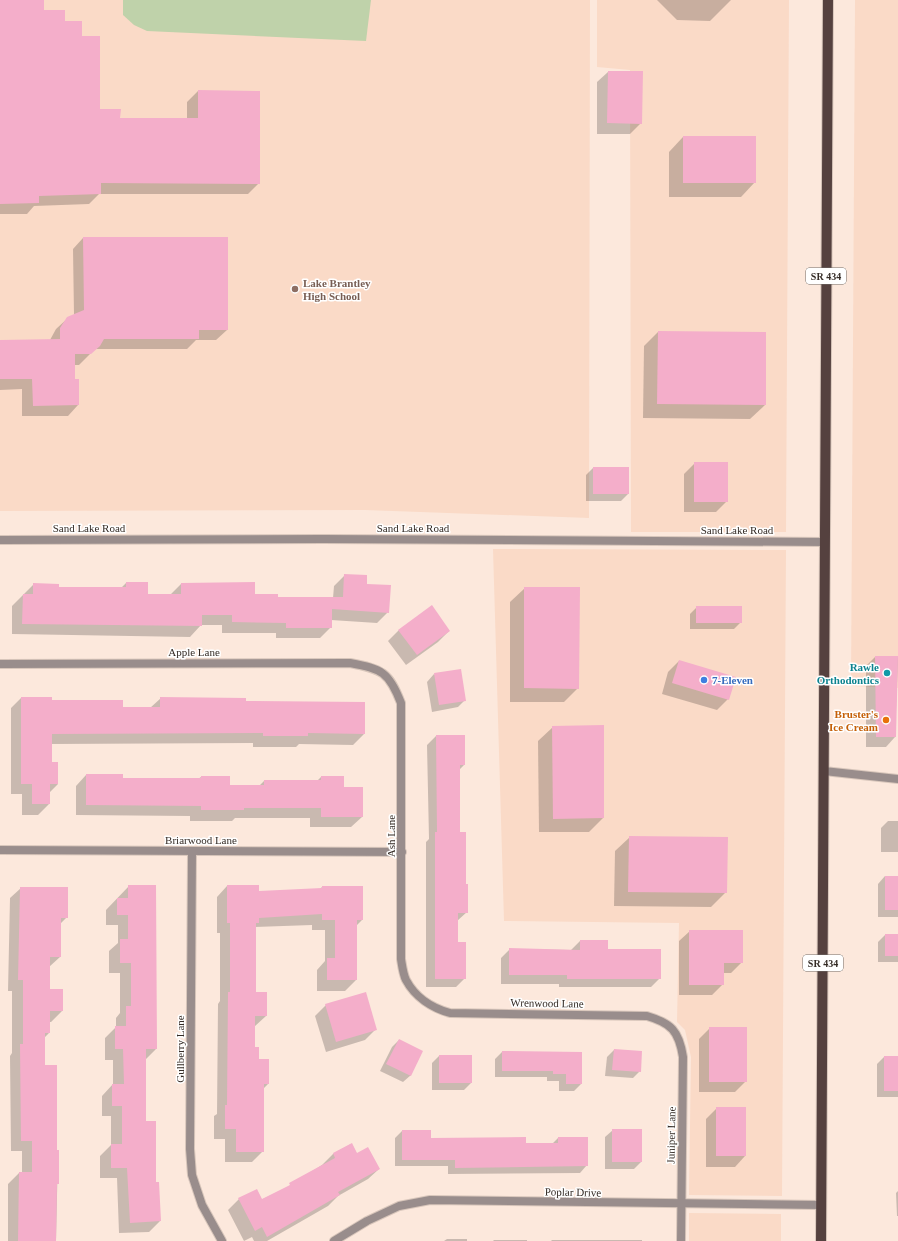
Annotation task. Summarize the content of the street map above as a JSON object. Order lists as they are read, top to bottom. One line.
{"streets":{"main road":["SR 434"],"street":["Sand Lake Road","Apple Lane","Ash Lane","Briarwood Lane","Wrenwood Lane","Gullberry Lane","Juniper Lane","Poplar Drive"]},"crossings":[["SR 434","Sand Lake Road"],["SR 434","Poplar Drive"],["Apple Lane","Ash Lane"],["Ash Lane","Briarwood Lane"],["Ash Lane","Wrenwood Lane"],["Briarwood Lane","Gullberry Lane"],["Wrenwood Lane","Juniper Lane"],["Juniper Lane","Poplar Drive"]],"places":["Lake Brantley High School","Rawle Orthodontics","7-Eleven","Bruster's Ice Cream"]}
